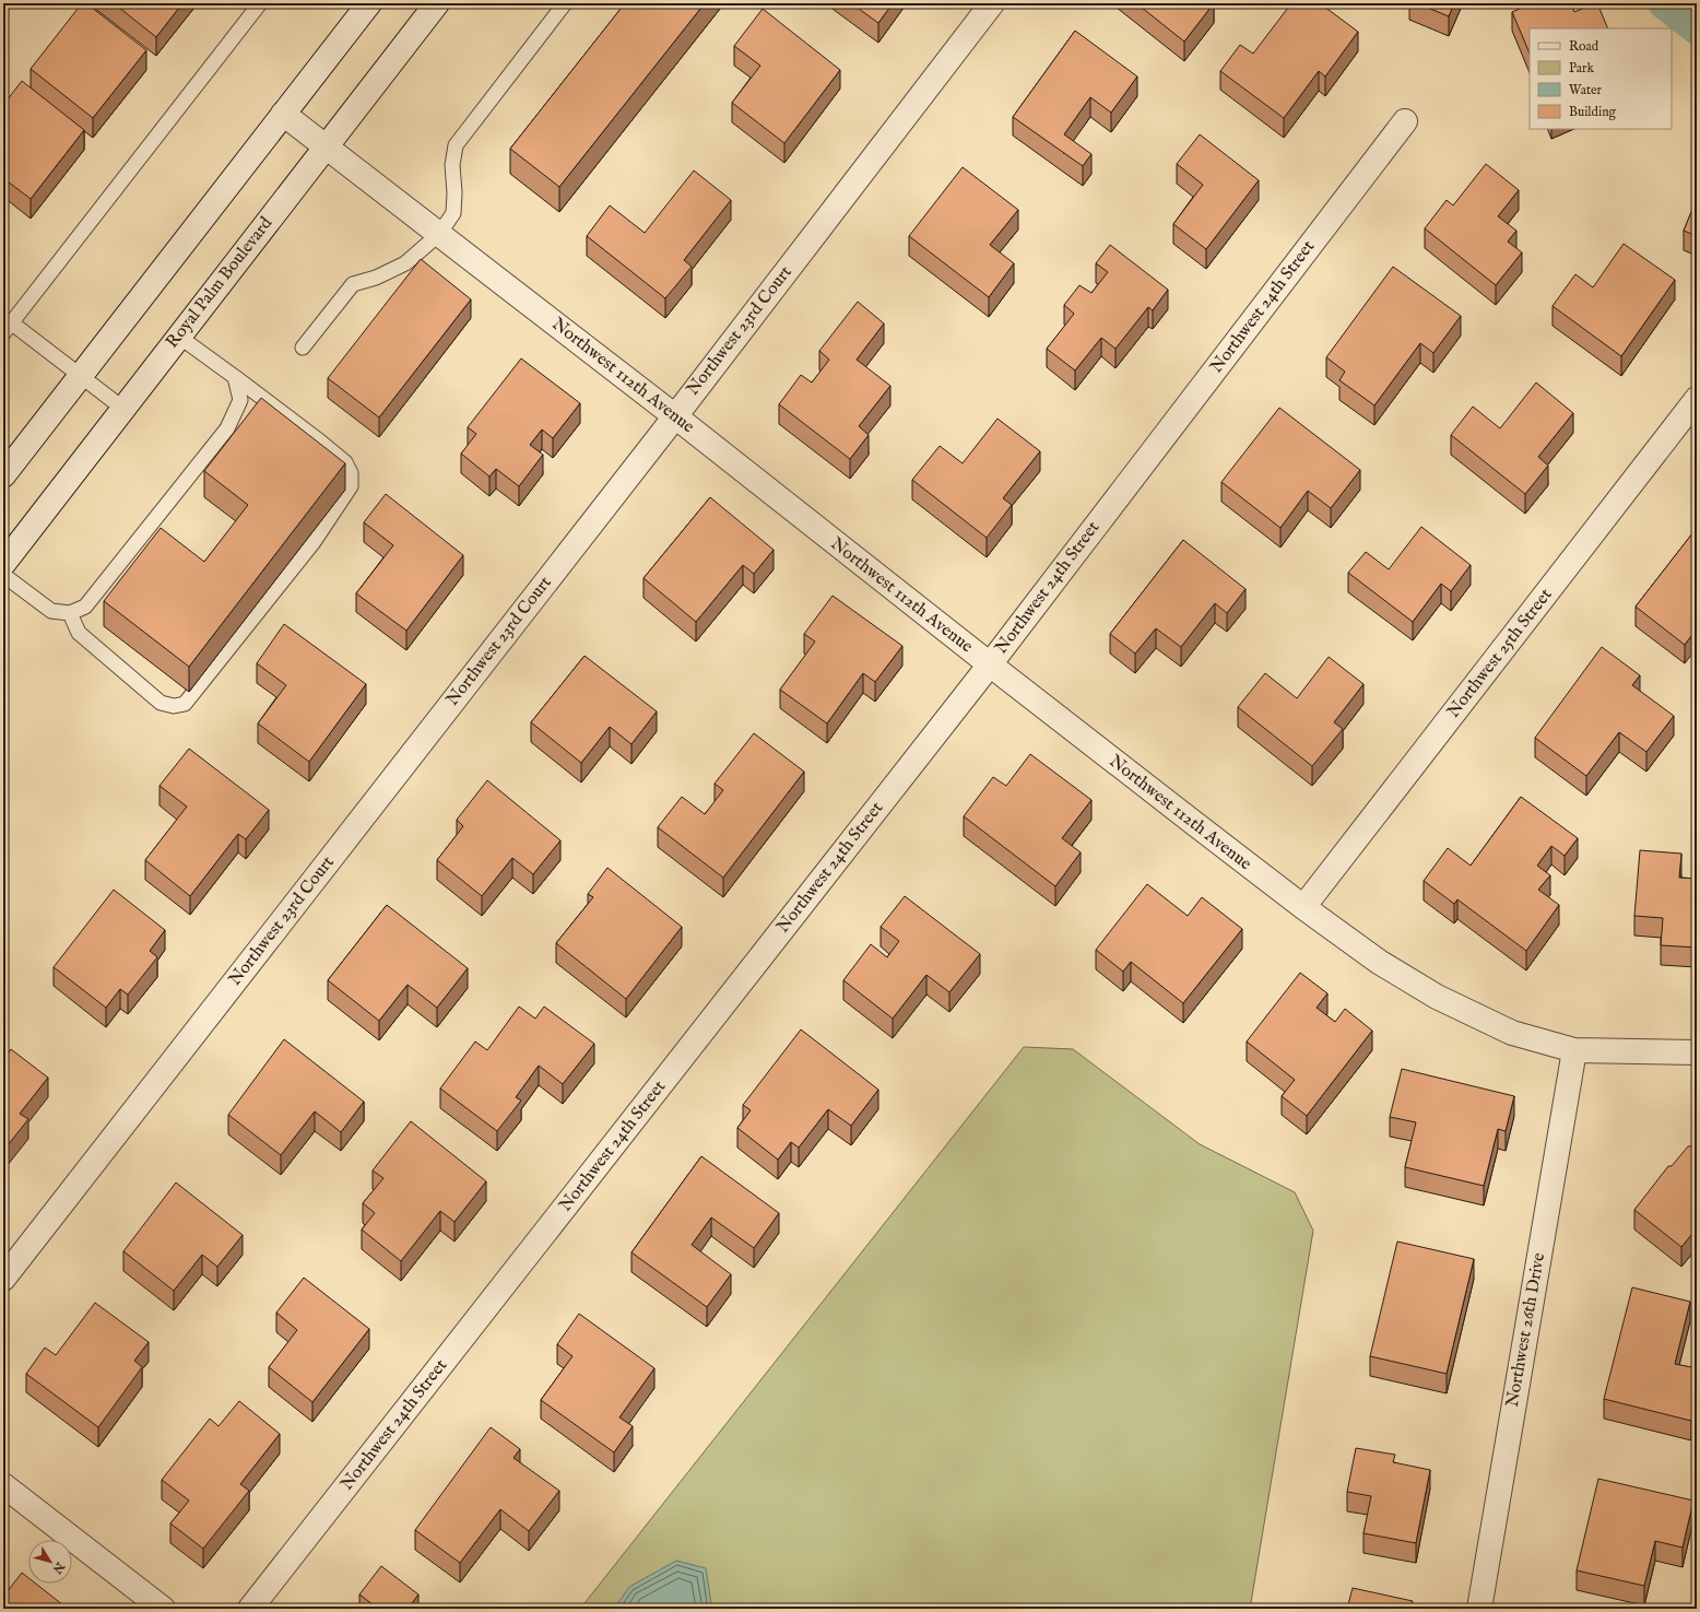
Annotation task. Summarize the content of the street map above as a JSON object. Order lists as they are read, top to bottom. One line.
{"streets":{"street":["Royal Palm Boulevard","Northwest 24th Street","Northwest 23rd Court","Northwest 112th Avenue","Northwest 25th Street","Northwest 26th Drive"]},"crossings":[["Royal Palm Boulevard","Northwest 112th Avenue"],["Northwest 24th Street","Northwest 112th Avenue"],["Northwest 23rd Court","Northwest 112th Avenue"],["Northwest 112th Avenue","Northwest 25th Street"],["Northwest 112th Avenue","Northwest 26th Drive"]],"legend":["Road","Park","Water","Building"],"north":"bottom right"}
